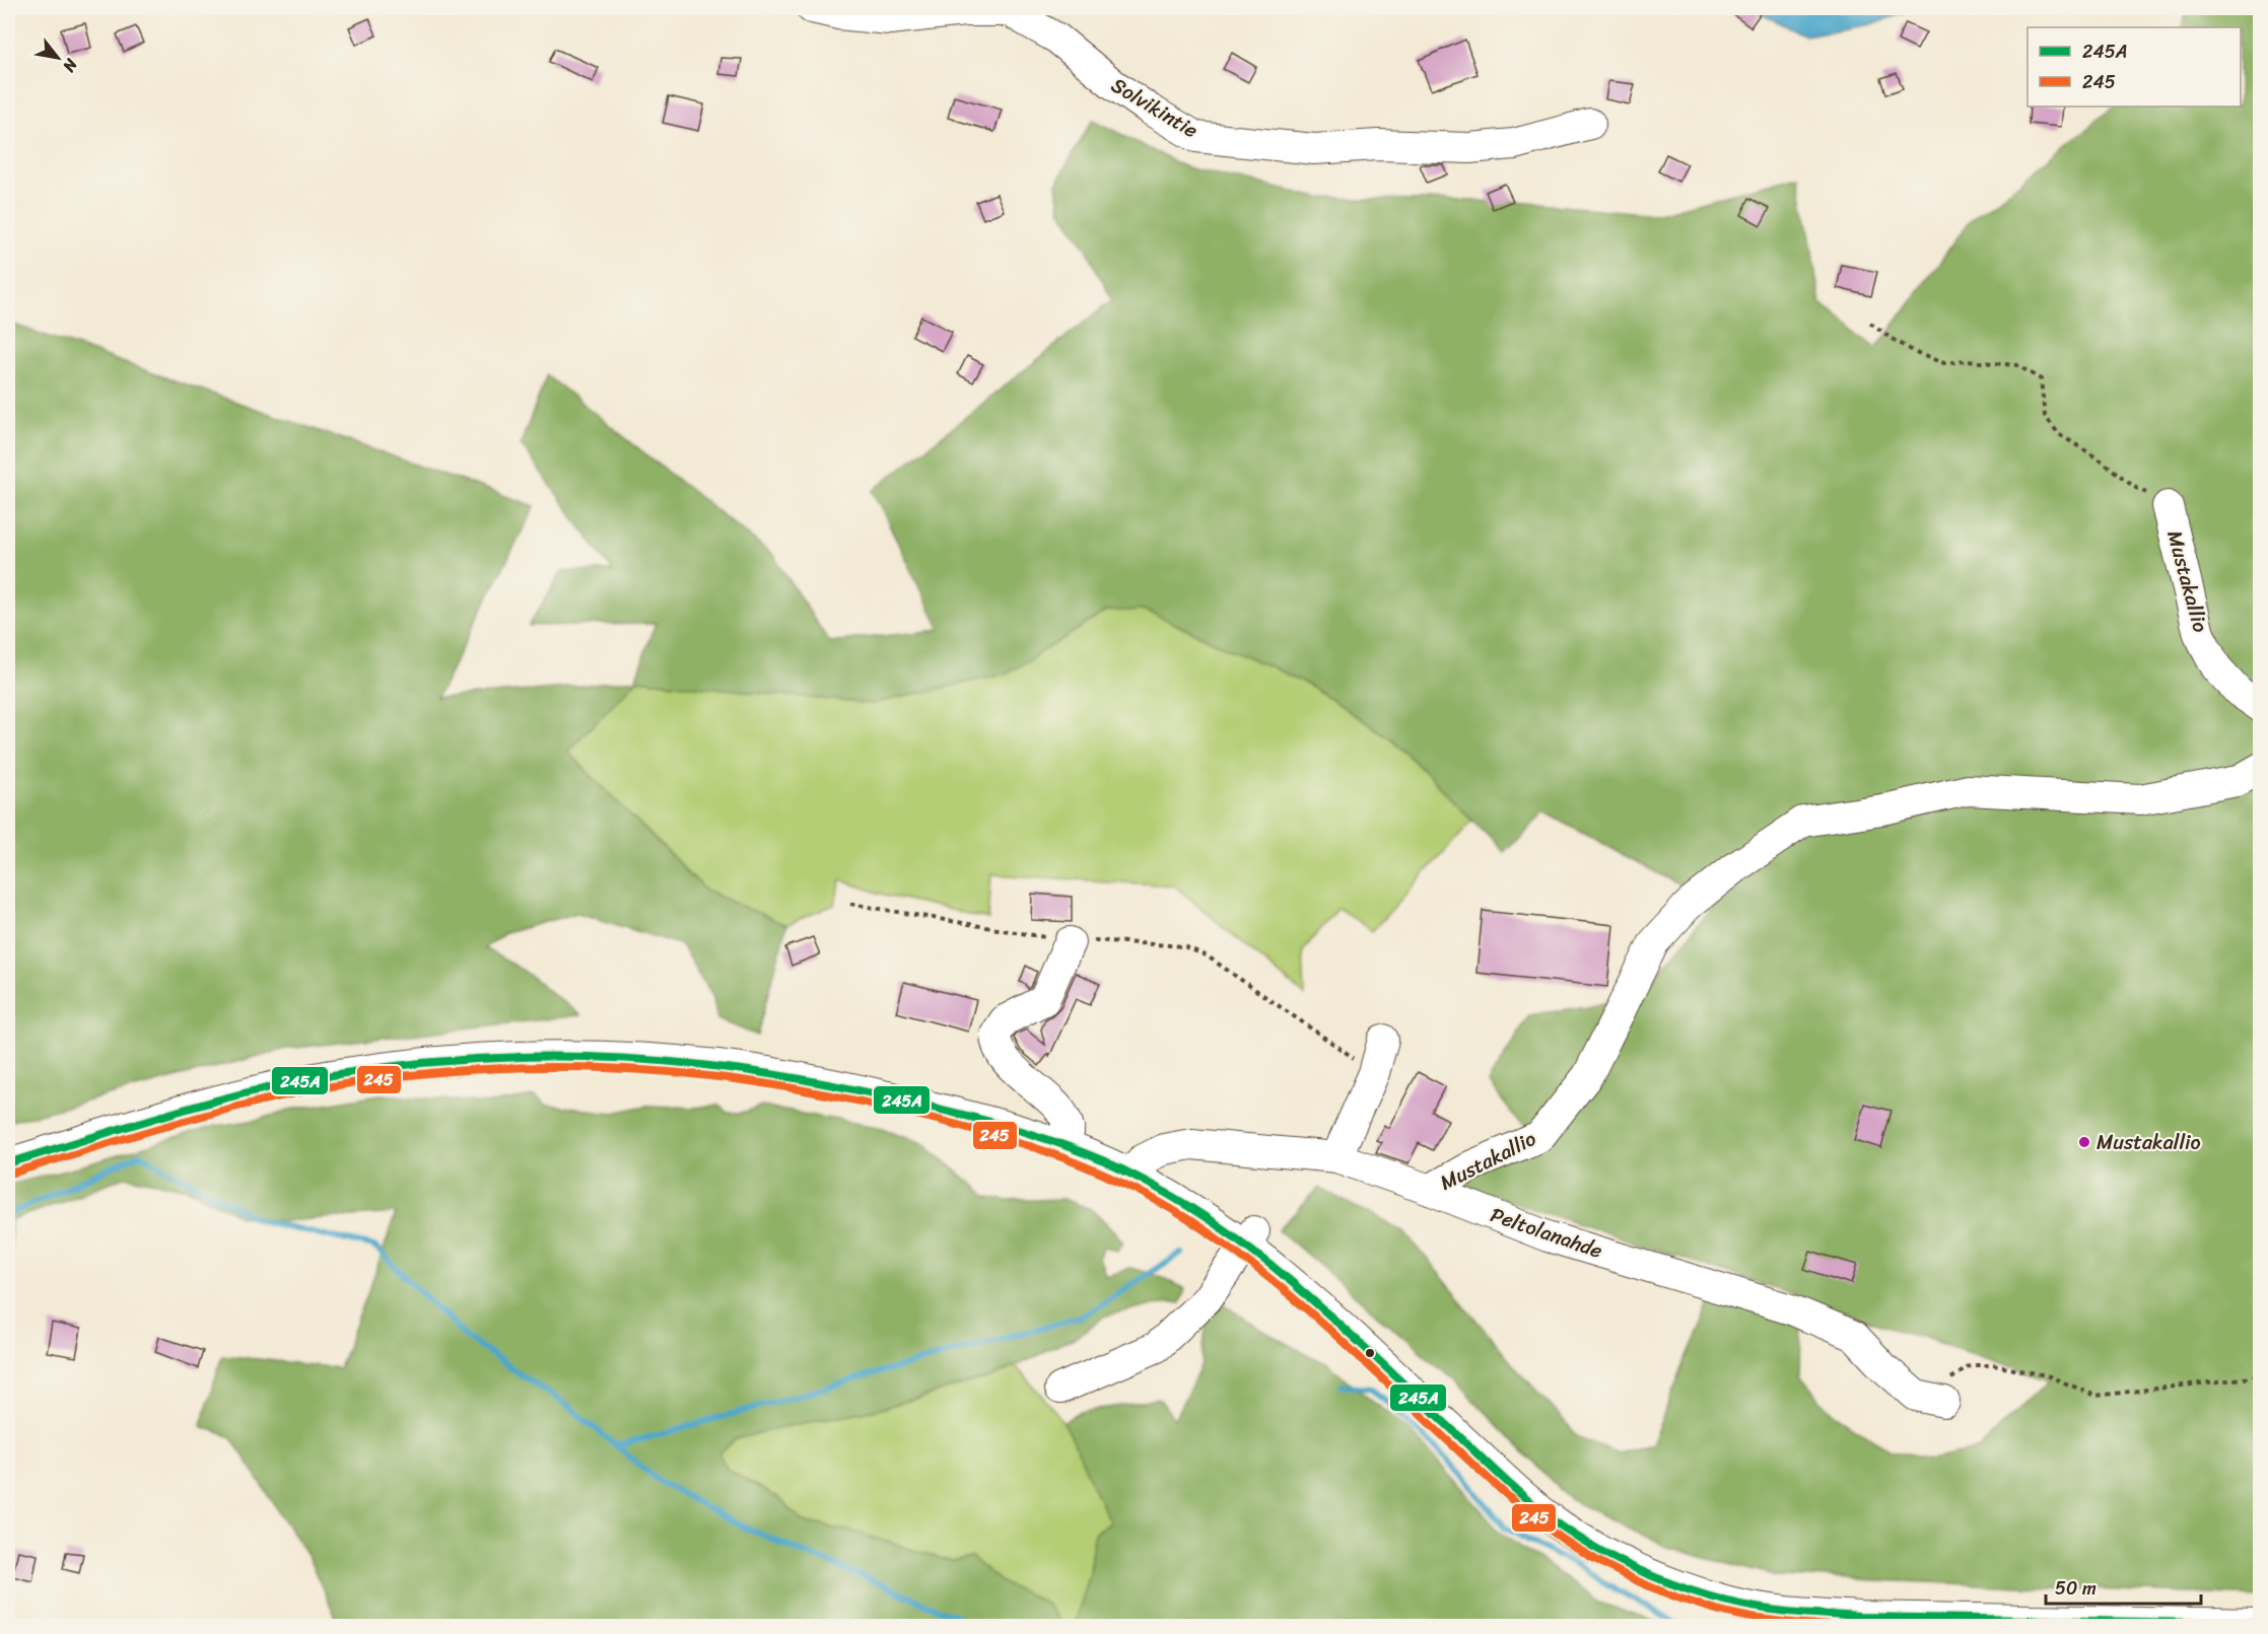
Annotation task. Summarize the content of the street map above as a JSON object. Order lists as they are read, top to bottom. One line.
{"streets":{"street":["Solvikintie","Mustakallio","Peltolanahde"]},"crossings":[["Mustakallio","Peltolanahde"]],"places":["Mustakallio"],"lines":["transit line 245A","transit line 245"],"legend":["245A","245"],"scale_bar":"50 m","north":"bottom right"}
